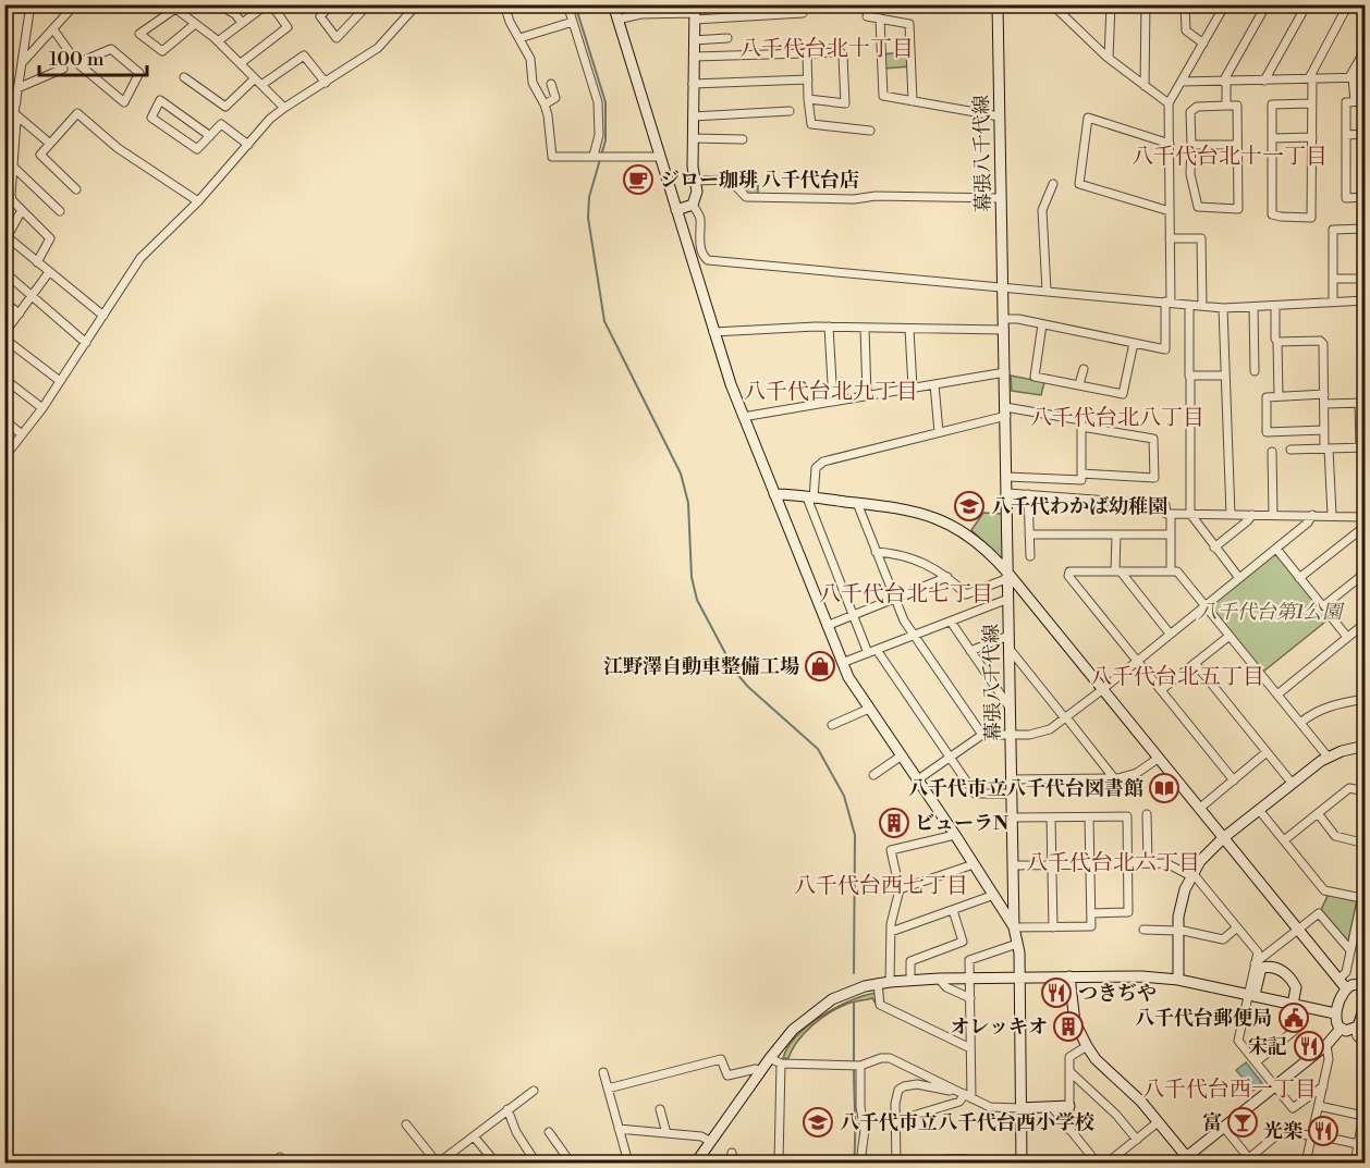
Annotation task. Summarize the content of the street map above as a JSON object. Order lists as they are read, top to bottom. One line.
{"streets":{"street":["幕張八千代線"]},"districts":["八千代台北十丁目","八千代台北十一丁目","八千代台北九丁目","八千代台北八丁目","八千代台北七丁目","八千代台北五丁目","八千代台北六丁目","八千代台西七丁目","八千代台西一丁目"],"parks":["八千代台第1公園"],"places":{"cafe":["ジロー珈琲 八千代台店"],"school or university":["八千代わかば幼稚園","八千代市立八千代台西小学校"],"shop":["江野澤自動車整備工場"],"library":["八千代市立八千代台図書館"],"building":["ビューラN","オレッキオ"],"restaurant":["つきぢや","宋記","光楽"],"public building":["八千代台郵便局"],"bar":["富"]},"scale_bar":"100 m"}
